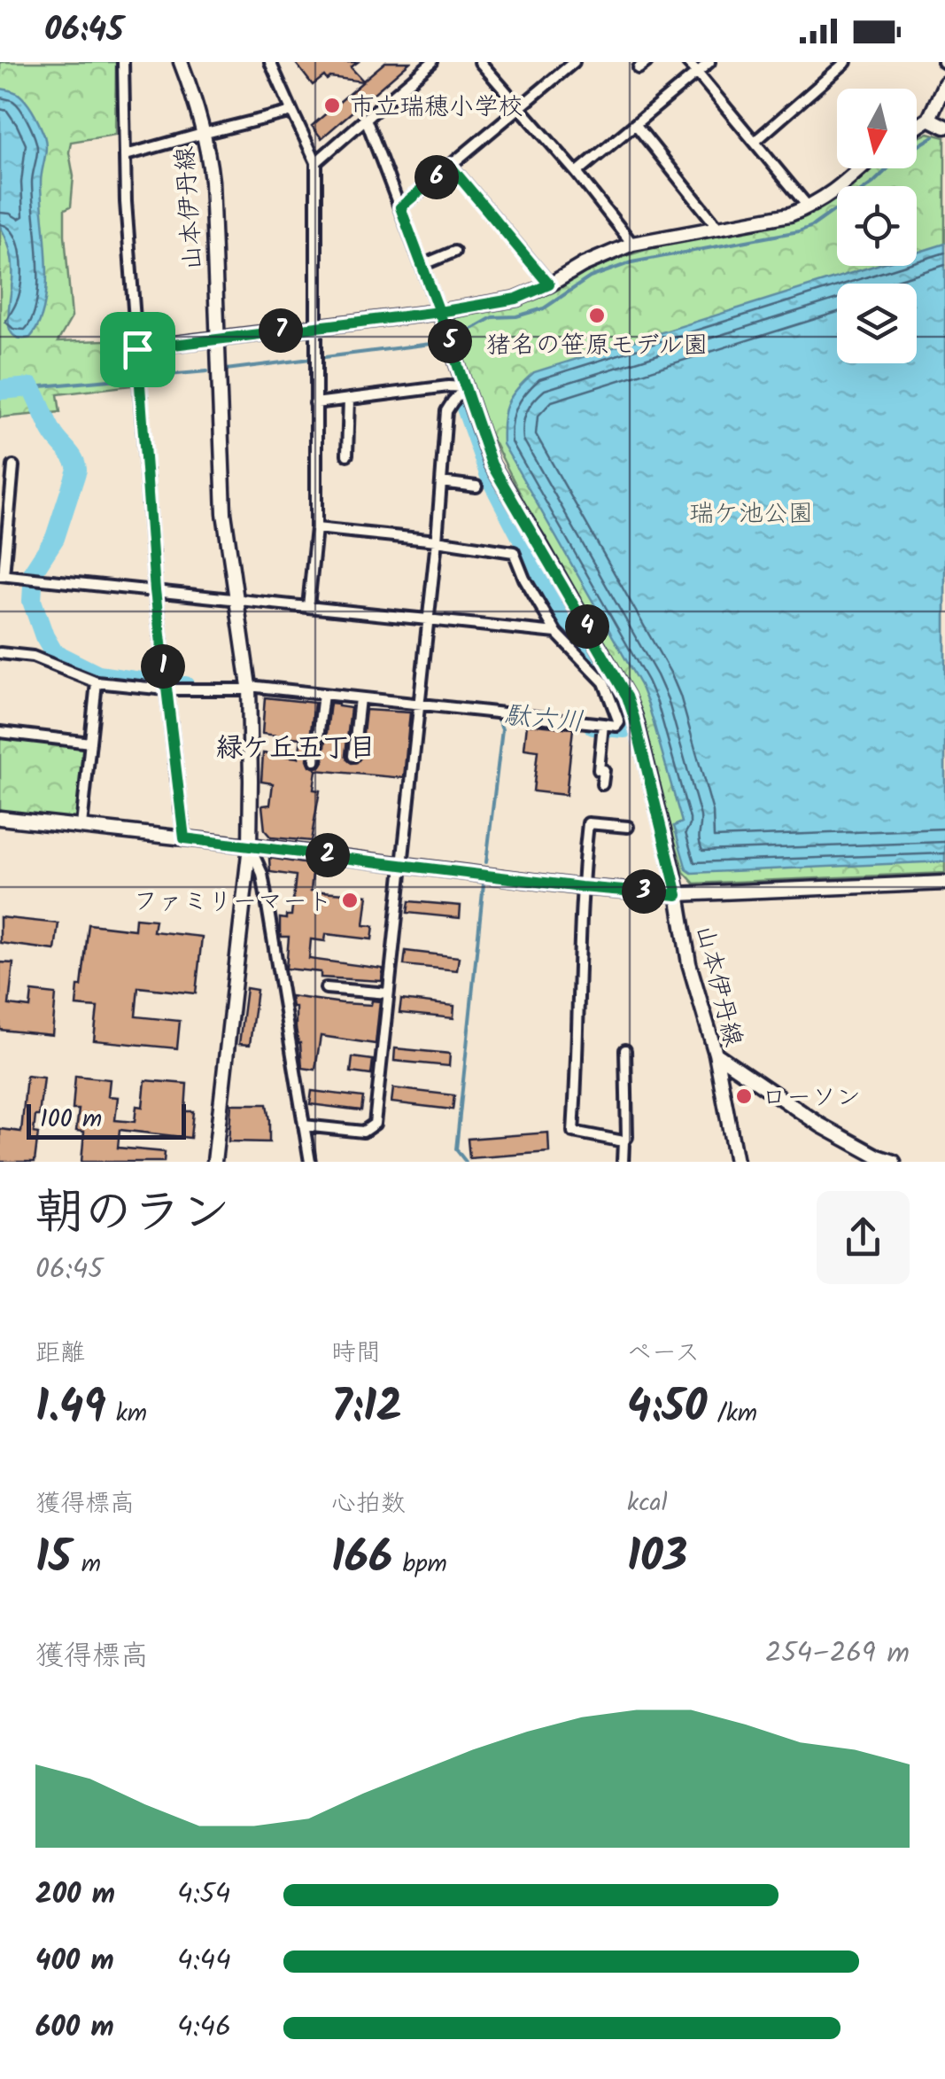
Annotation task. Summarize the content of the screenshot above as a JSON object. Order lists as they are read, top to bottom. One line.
{"streets":{"street":["山本伊丹線"]},"districts":["緑ケ丘五丁目"],"water":["駄六川"],"parks":["瑞ケ池公園"],"places":["市立瑞穂小学校","猪名の笹原モデル園","ファミリーマート","ローソン"],"scale_bar":"100 m","north":"bottom","page":{"status":"06:45","pins":["6","7","5","4","1","2","3"],"scale":"100 m","heading":["朝のラン","06:45"],"stats":[["距離","1.49 km"],["時間","7:12"],["ペース","4:50 /km"],["獲得標高","15 m"],["心拍数","166 bpm"],["kcal","103"]],"chart":["獲得標高","254–269 m"],"list":[{"name":"200 m","note":"4:54"},{"name":"400 m","note":"4:44"},{"name":"600 m","note":"4:46"}]}}
